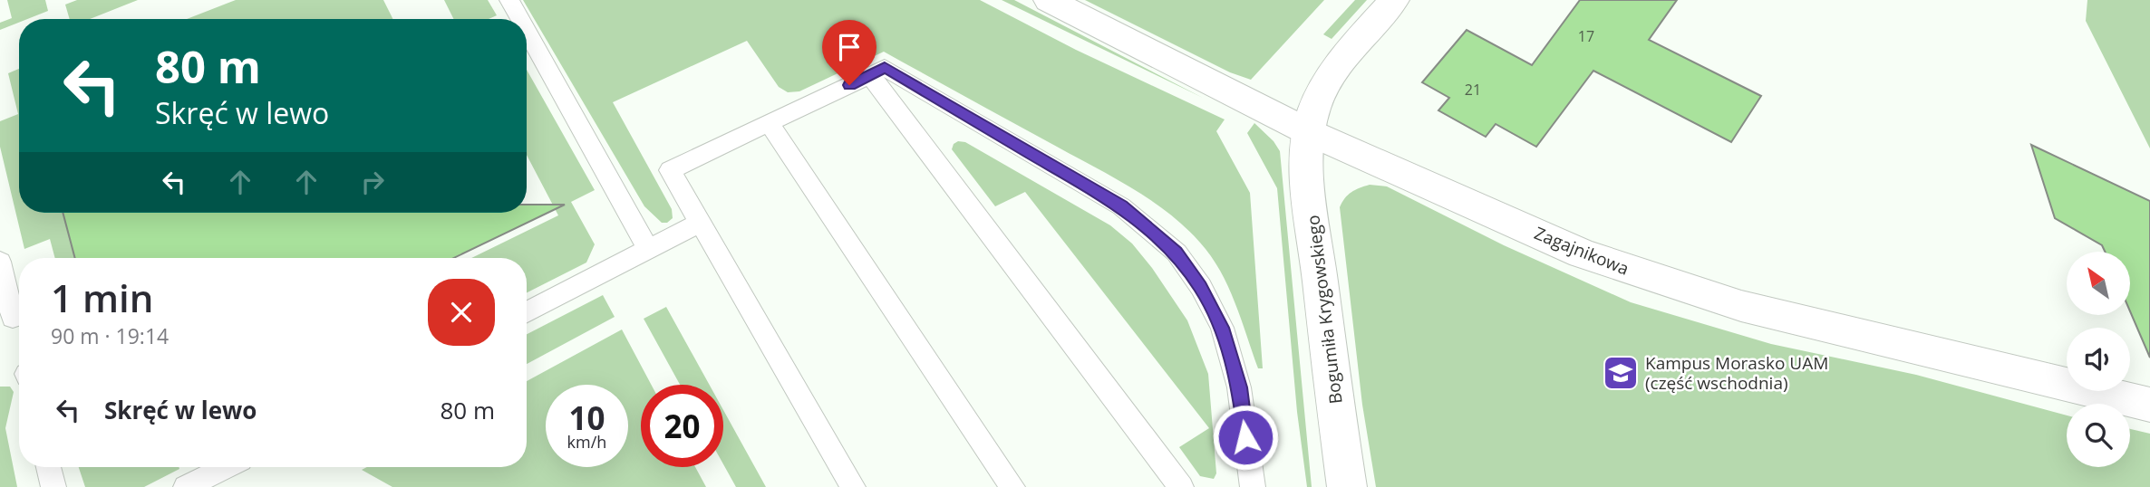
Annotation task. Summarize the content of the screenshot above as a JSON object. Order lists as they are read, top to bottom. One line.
{"streets":{"street":["Zagajnikowa","Bogumiła Krygowskiego"]},"crossings":[["Zagajnikowa","Bogumiła Krygowskiego"]],"places":{"school or university":["Kampus Morasko UAM (część wschodnia)"]},"house_numbers":["17","21"],"north":"top left","page":{"turn":["80 m","Skręć w lewo"],"heading":["1 min","90 m · 19:14"],"list":[{"name":"Skręć w lewo","value":"80 m"}],"speed":"10 km/h","limit":"20"}}
